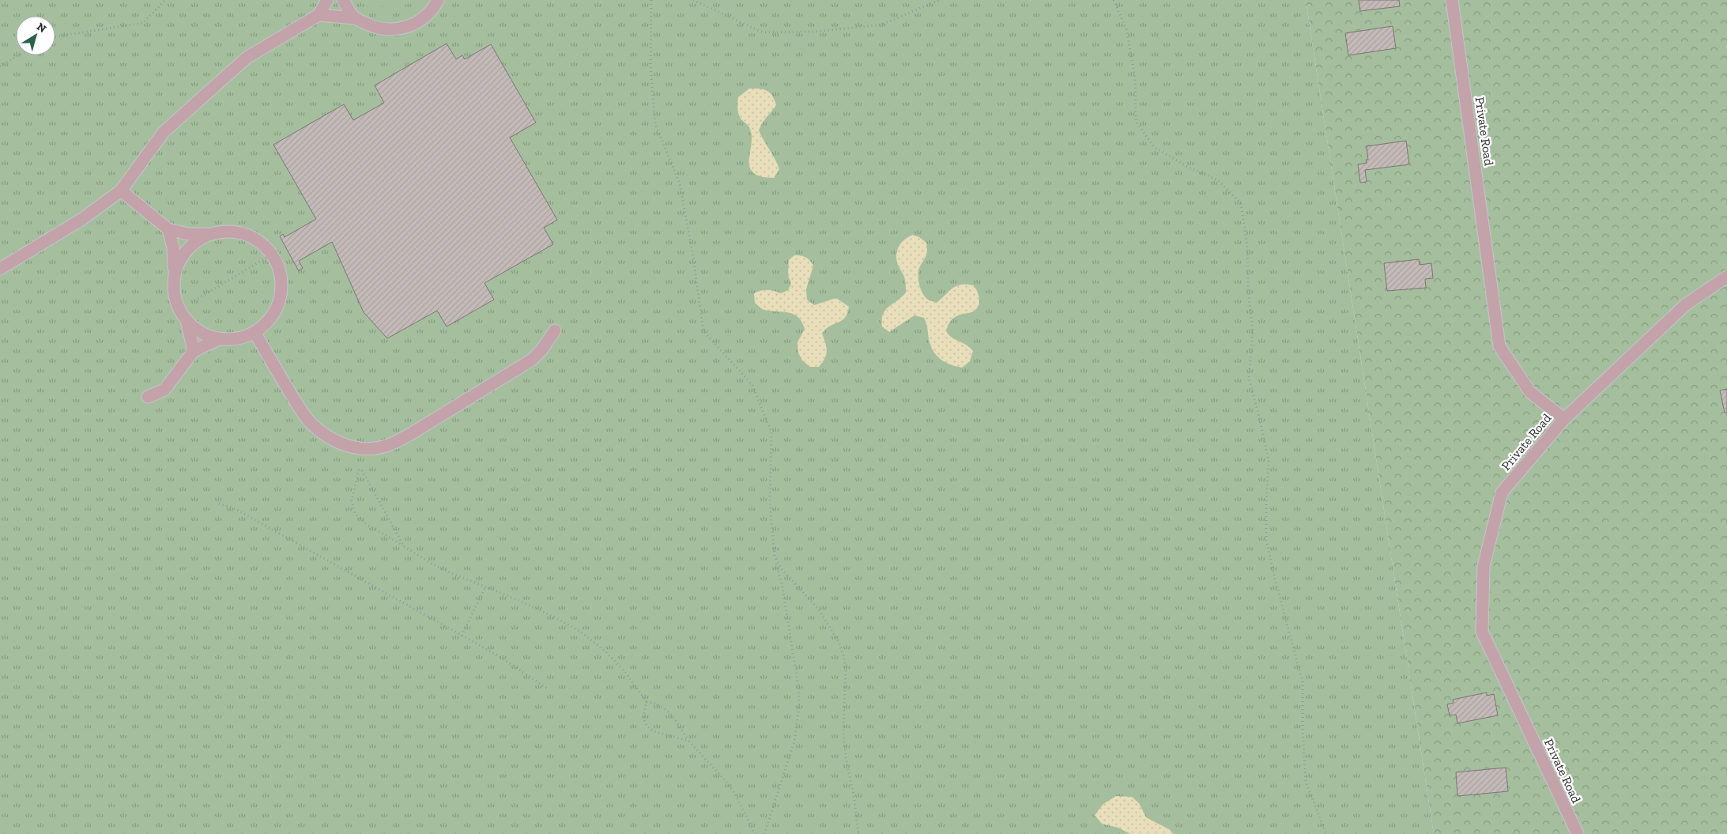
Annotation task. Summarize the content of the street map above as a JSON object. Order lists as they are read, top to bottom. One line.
{"streets":{"street":["Private Road"]},"north":"top right"}
